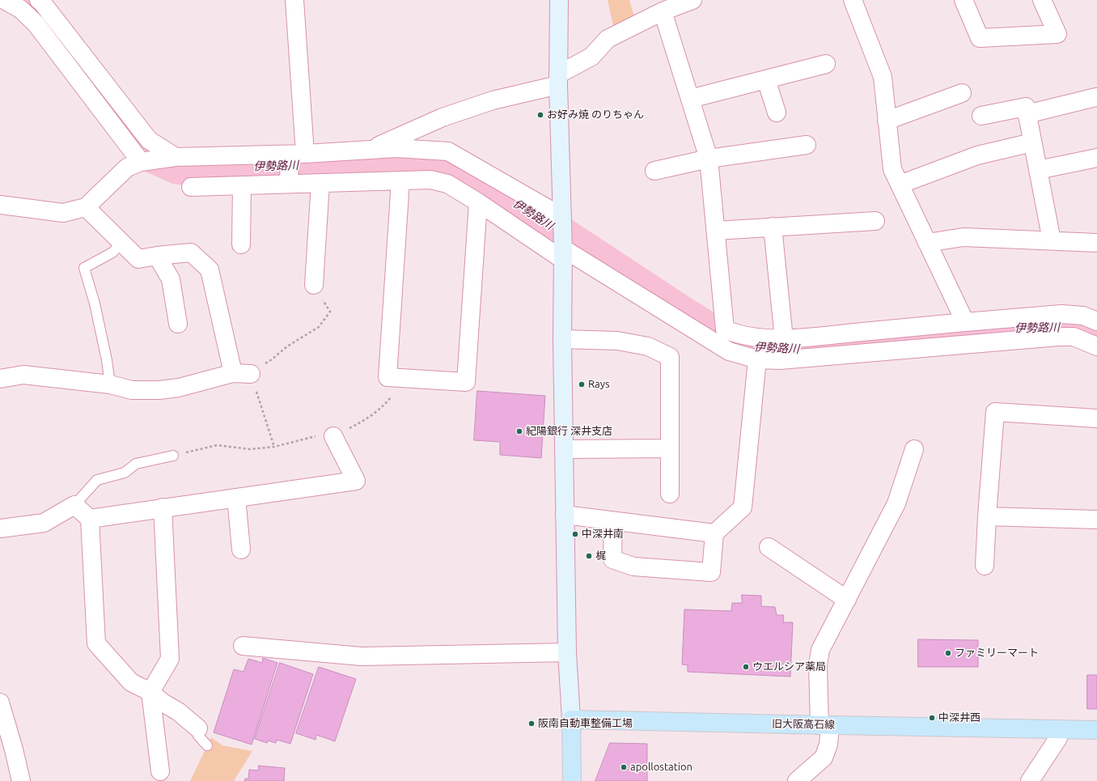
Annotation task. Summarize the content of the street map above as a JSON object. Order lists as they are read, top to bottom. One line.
{"streets":{"main road":["旧大阪高石線"]},"water":["伊勢路川"],"places":["お好み焼 のりちゃん","Rays","紀陽銀行 深井支店","中深井南","梶","ファミリーマート","ウエルシア薬局","中深井西","阪南自動車整備工場","apollostation"]}
